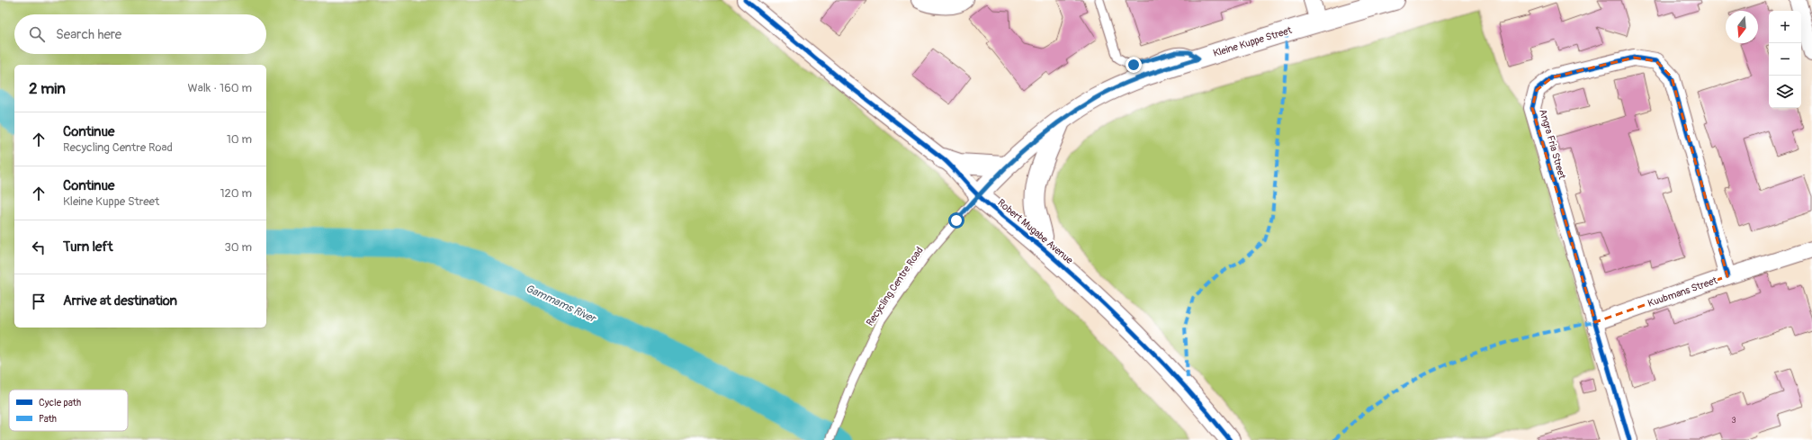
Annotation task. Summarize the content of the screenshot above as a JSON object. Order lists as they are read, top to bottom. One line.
{"streets":{"street":["Kleine Kuppe Street","Angra Fria Street","Robert Mugabe Avenue","Kuubmans Street"],"lane":["Recycling Centre Road"]},"crossings":[["Kleine Kuppe Street","Robert Mugabe Avenue"],["Kleine Kuppe Street","Recycling Centre Road"],["Angra Fria Street","Kuubmans Street"],["Robert Mugabe Avenue","Recycling Centre Road"]],"water":["Gammams River"],"house_numbers":["3"],"legend":["Cycle path","Path"],"north":"bottom","page":{"map_buttons":["+","−"],"search":"Search here","heading":["2 min","Walk · 160 m"],"list":[["Continue","Recycling Centre Road","10 m"],["Continue","Kleine Kuppe Street","120 m"],["Turn left","30 m"],"Arrive at destination"]}}
